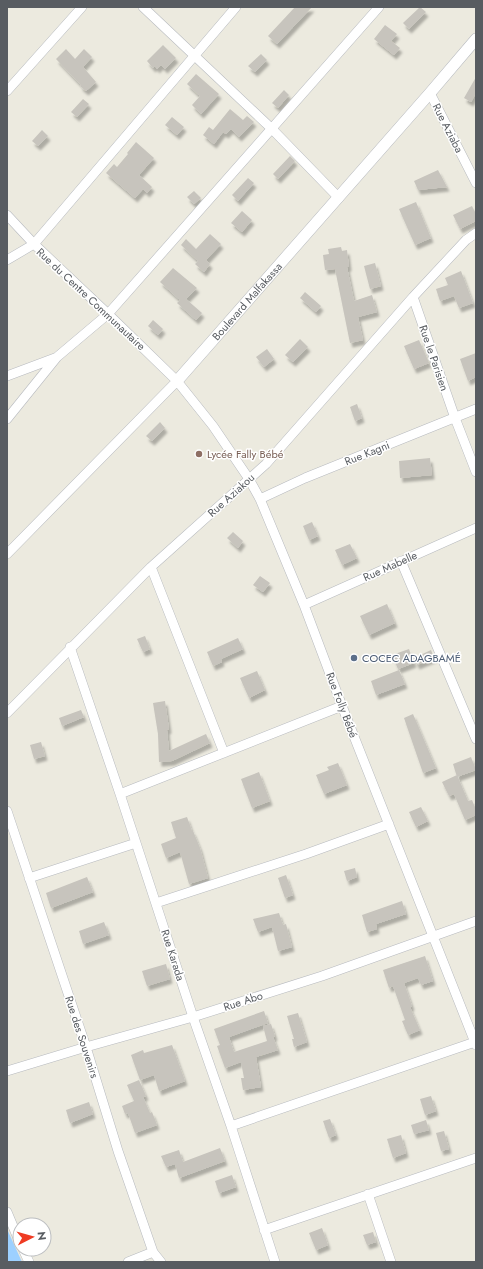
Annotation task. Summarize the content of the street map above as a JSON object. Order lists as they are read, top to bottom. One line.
{"streets":{"street":["Rue Aziaba","Rue du Centre Communautaire","Boulevard Malfakassa","Rue le Parisien","Rue Kagni","Rue Aziakou","Rue Mabelle","Rue Folly Bébé","Rue Karada","Rue Abo","Rue des Souvenirs"]},"crossings":[["Rue Aziaba","Boulevard Malfakassa"],["Rue du Centre Communautaire","Boulevard Malfakassa"],["Rue du Centre Communautaire","Rue Folly Bébé"],["Boulevard Malfakassa","Rue Folly Bébé"],["Rue le Parisien","Rue Kagni"],["Rue le Parisien","Rue Aziakou"],["Rue Kagni","Rue Folly Bébé"],["Rue Aziakou","Rue Folly Bébé"],["Rue Aziakou","Rue Karada"],["Rue Mabelle","Rue Folly Bébé"],["Rue Folly Bébé","Rue Abo"],["Rue Karada","Rue Abo"],["Rue Abo","Rue des Souvenirs"]],"places":["Lycée Fally Bébé","COCEC ADAGBAMÉ"],"north":"right"}
